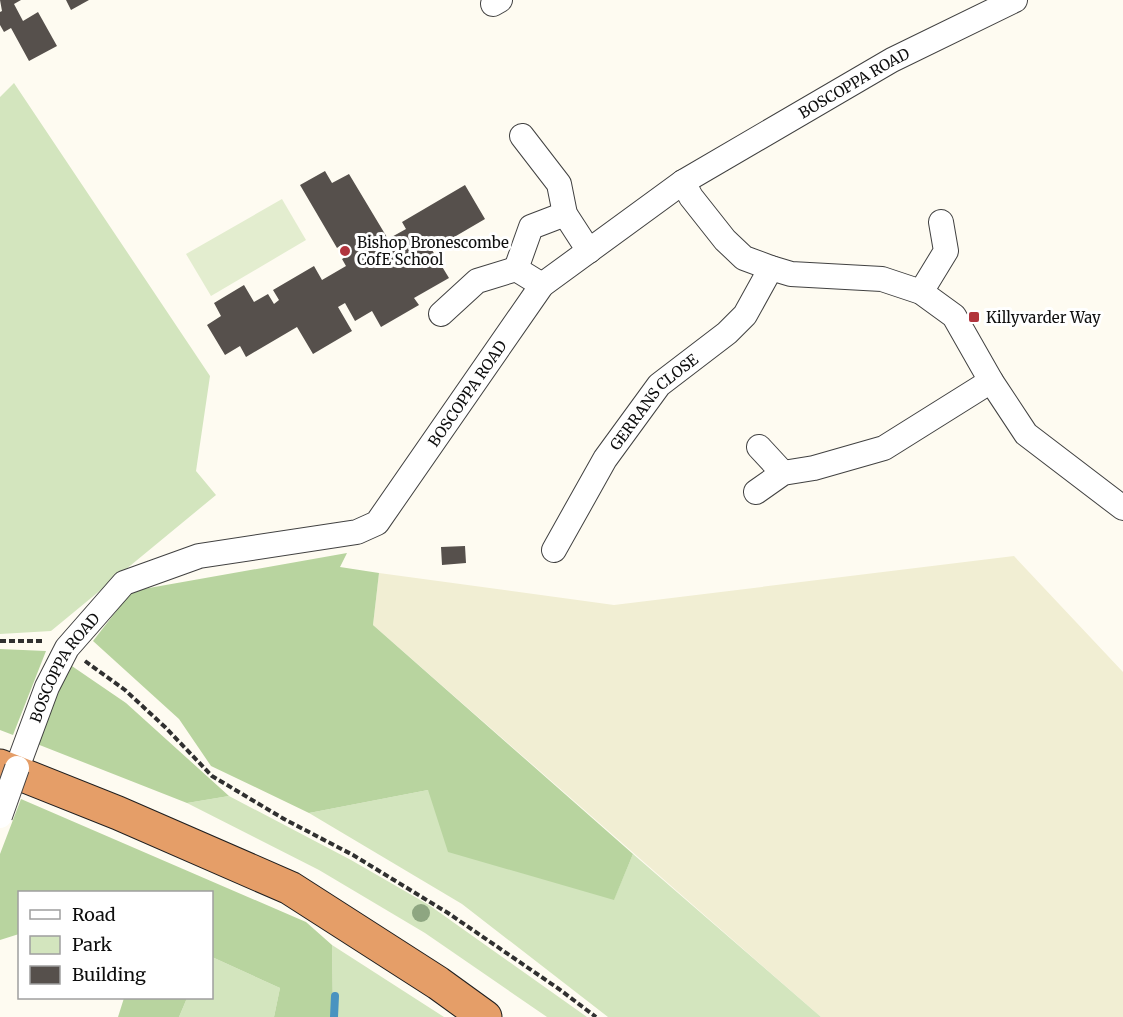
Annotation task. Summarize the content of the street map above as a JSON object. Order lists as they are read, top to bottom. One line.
{"streets":{"street":["BOSCOPPA ROAD","GERRANS CLOSE"]},"places":{"other":["Bishop Bronescombe CofE School"],"transit":["Killyvarder Way"]},"legend":["Road","Park","Building"]}
